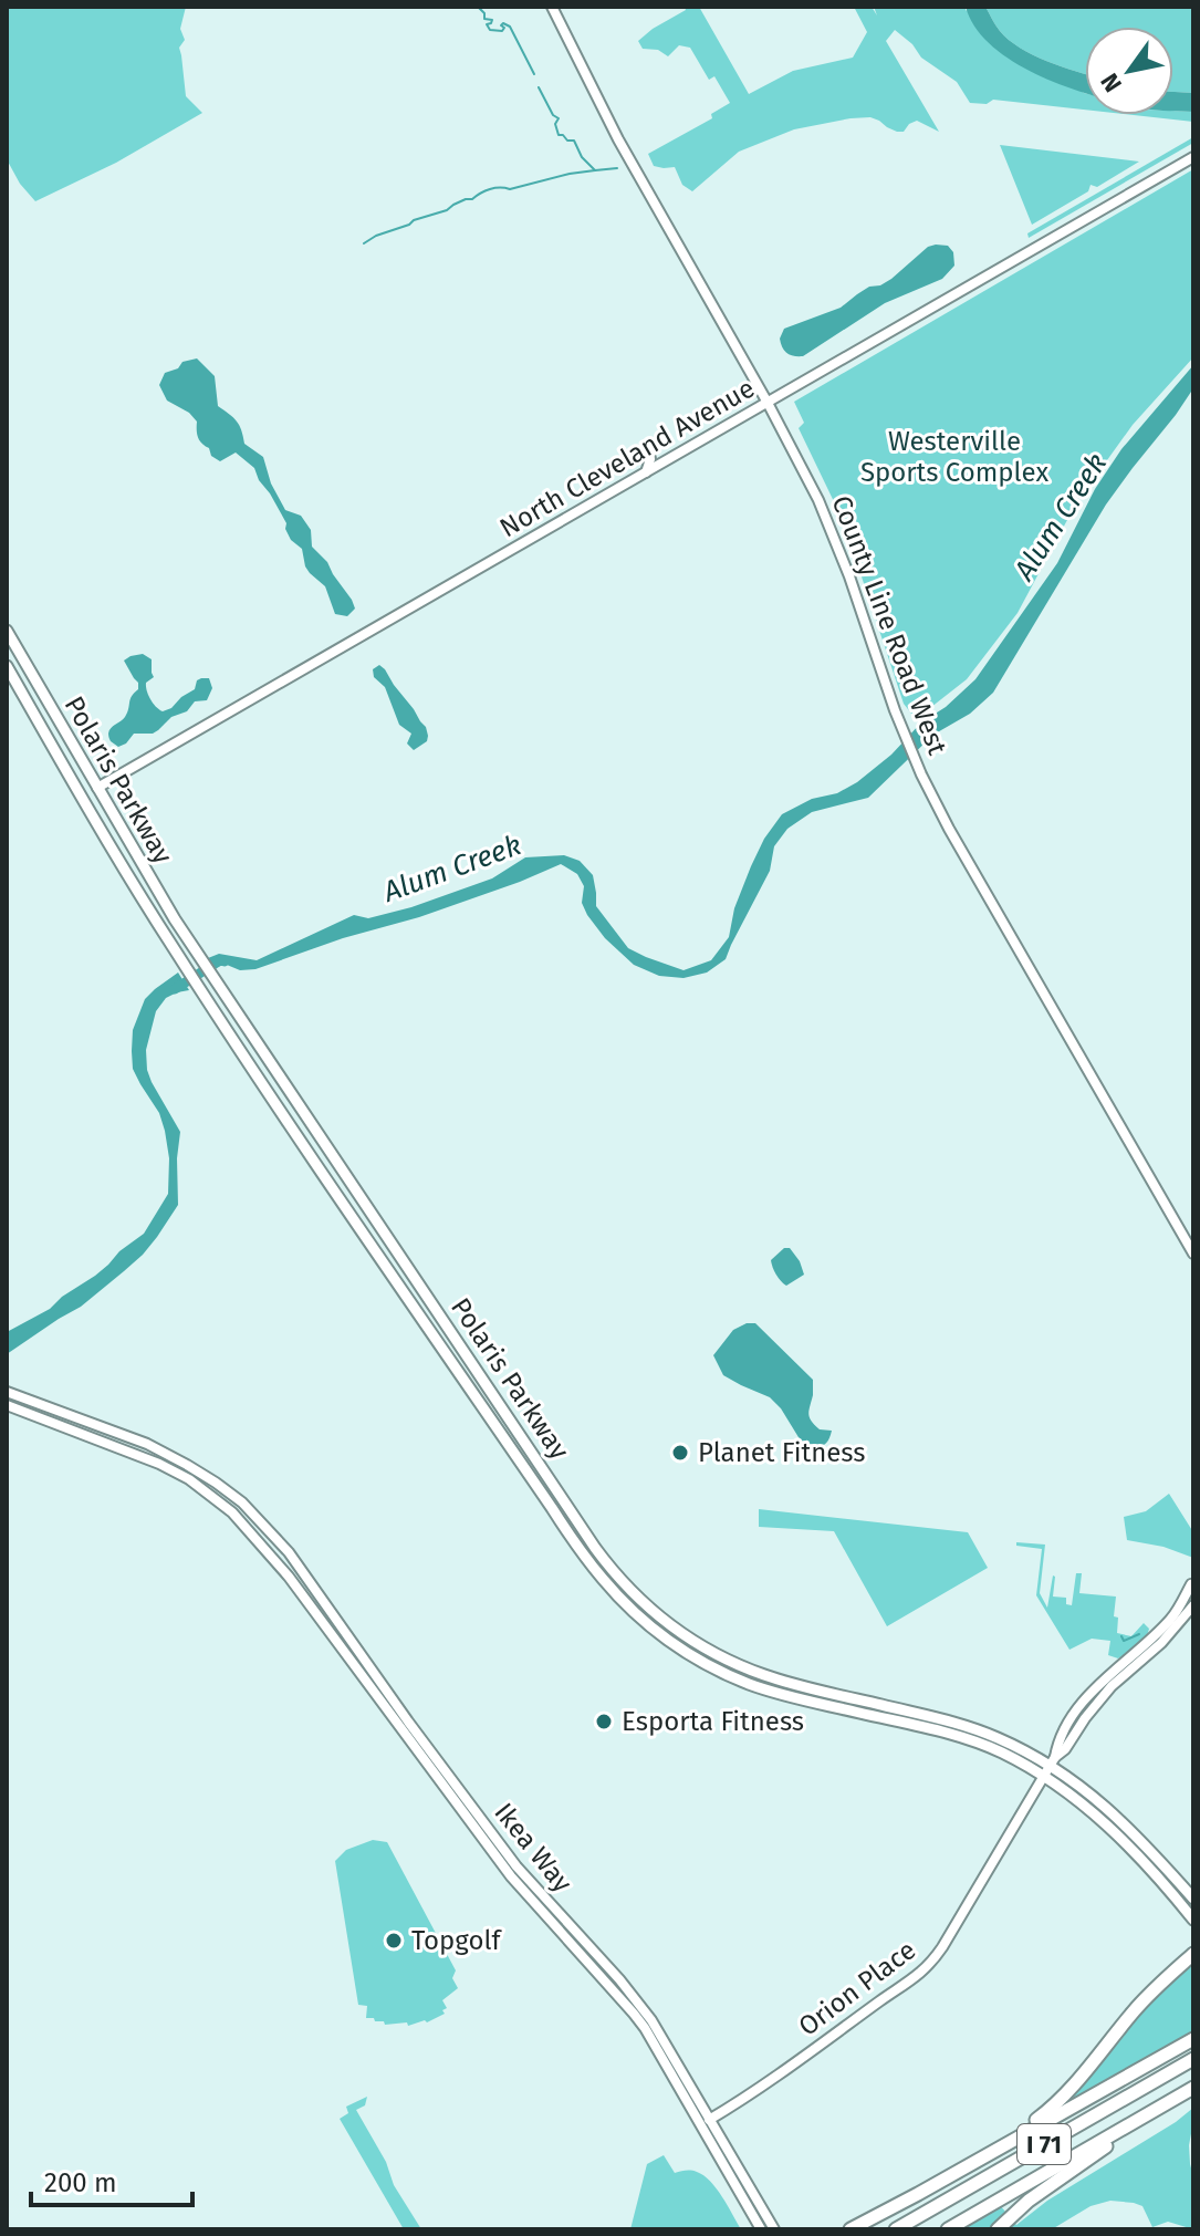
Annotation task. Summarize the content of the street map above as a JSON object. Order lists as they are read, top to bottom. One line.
{"streets":{"highway":["I 71"],"main road":["North Cleveland Avenue","County Line Road West","Polaris Parkway","Ikea Way","Orion Place"]},"crossings":[["North Cleveland Avenue","County Line Road West"],["North Cleveland Avenue","Polaris Parkway"],["Polaris Parkway","Orion Place"],["Ikea Way","Orion Place"]],"water":["Alum Creek"],"parks":["Westerville Sports Complex"],"places":["Planet Fitness","Esporta Fitness","Topgolf"],"scale_bar":"200 m","north":"bottom left"}
